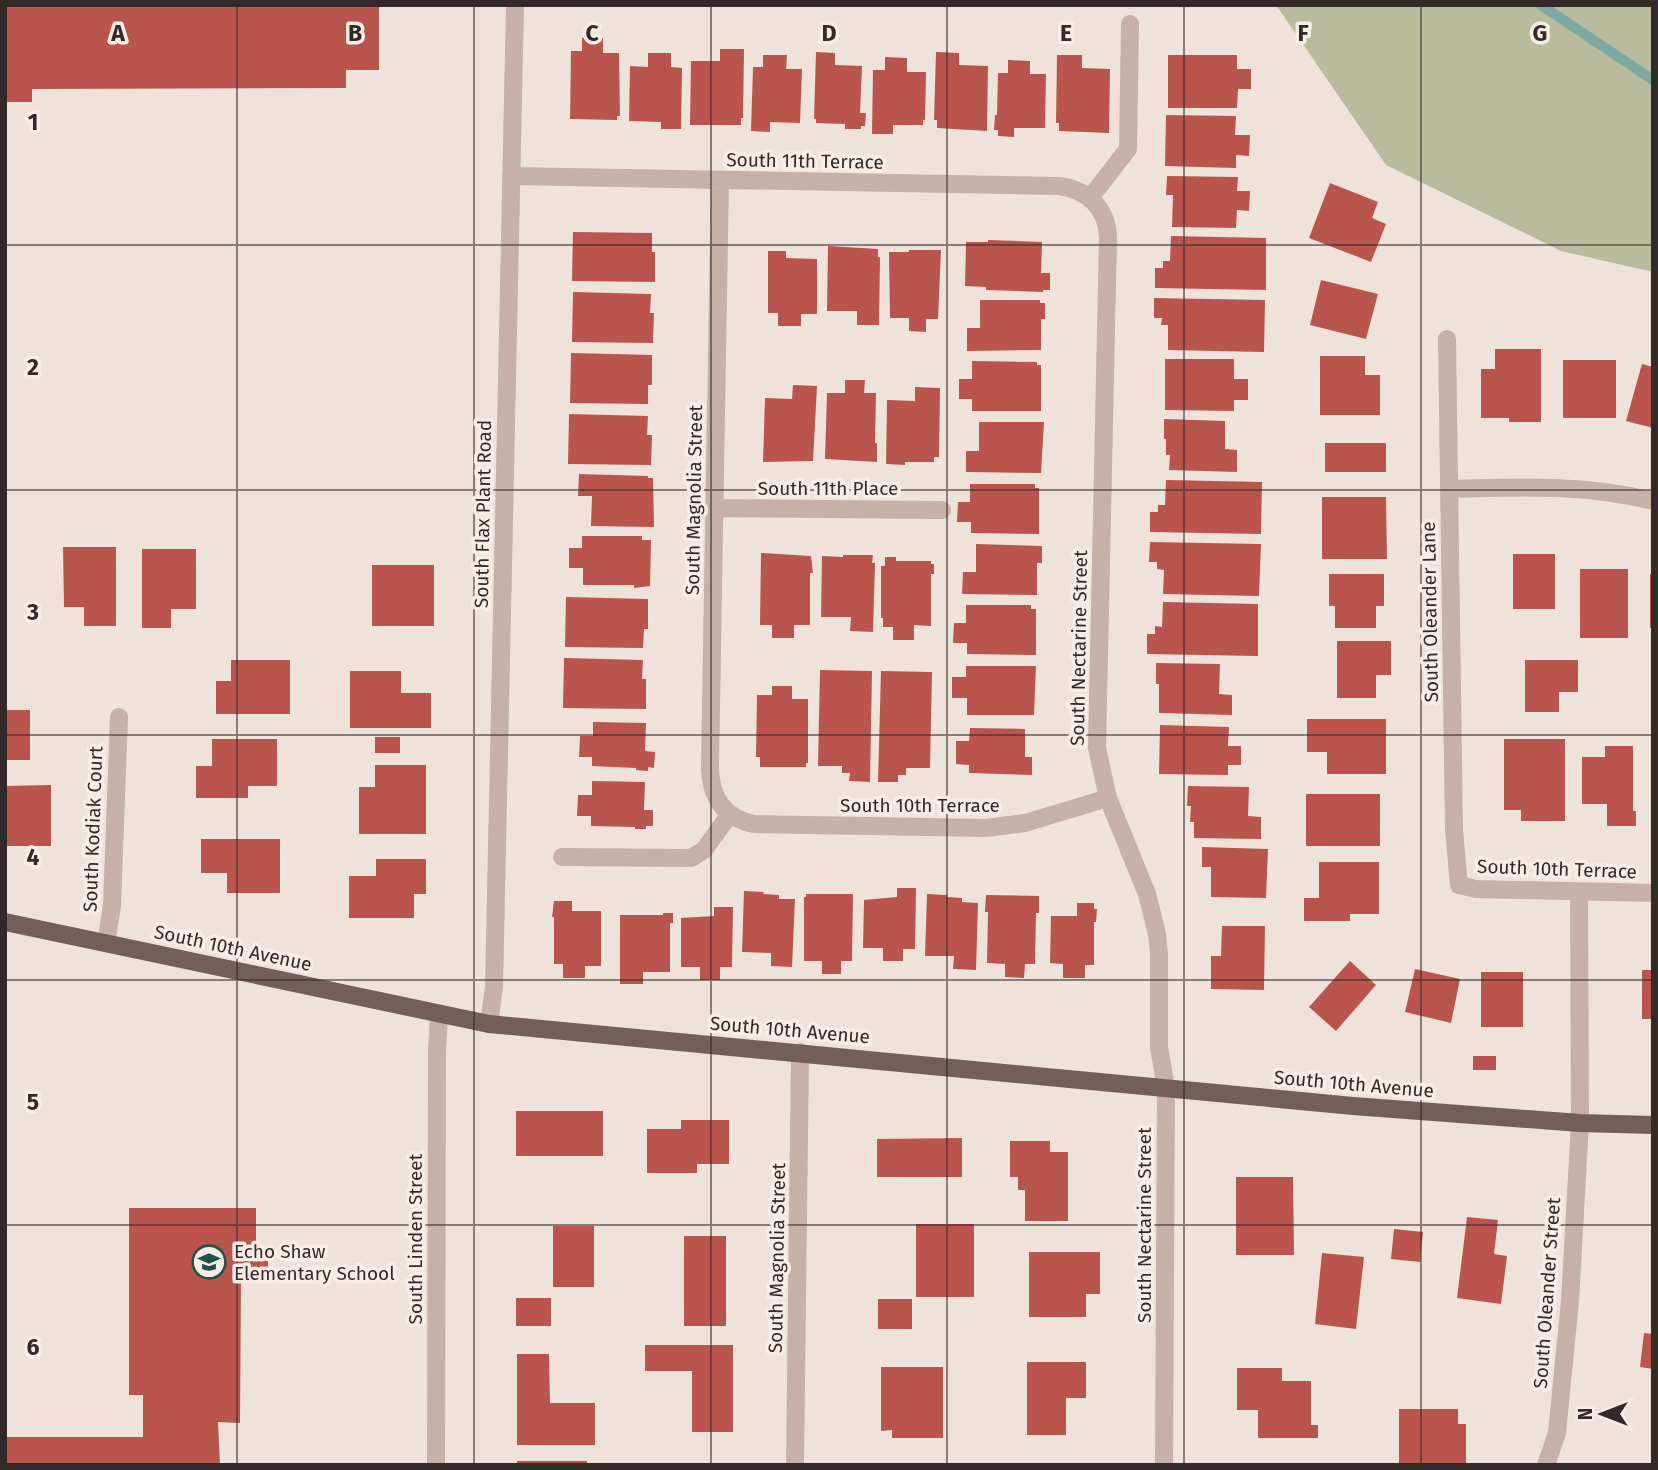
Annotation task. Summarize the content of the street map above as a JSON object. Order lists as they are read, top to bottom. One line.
{"streets":{"main road":["South 10th Avenue"],"street":["South 11th Terrace","South 11th Place","South Magnolia Street","South Flax Plant Road","South Oleander Lane","South Nectarine Street","South 10th Terrace","South Kodiak Court","South Linden Street","South Oleander Street"]},"crossings":[["South 11th Terrace","South Magnolia Street"],["South 11th Terrace","South Flax Plant Road"],["South 11th Terrace","South Nectarine Street"],["South 11th Place","South Magnolia Street"],["South Magnolia Street","South 10th Terrace"],["South Magnolia Street","South 10th Avenue"],["South Flax Plant Road","South 10th Avenue"],["South Oleander Lane","South 10th Terrace"],["South Nectarine Street","South 10th Terrace"],["South Nectarine Street","South 10th Avenue"],["South Kodiak Court","South 10th Avenue"],["South 10th Avenue","South Linden Street"],["South 10th Avenue","South Oleander Street"]],"places":{"school or university":["Echo Shaw Elementary School"]},"north":"left","grid":{"columns":["A","B","C","D","E","F","G"],"rows":["1","2","3","4","5","6"]}}
